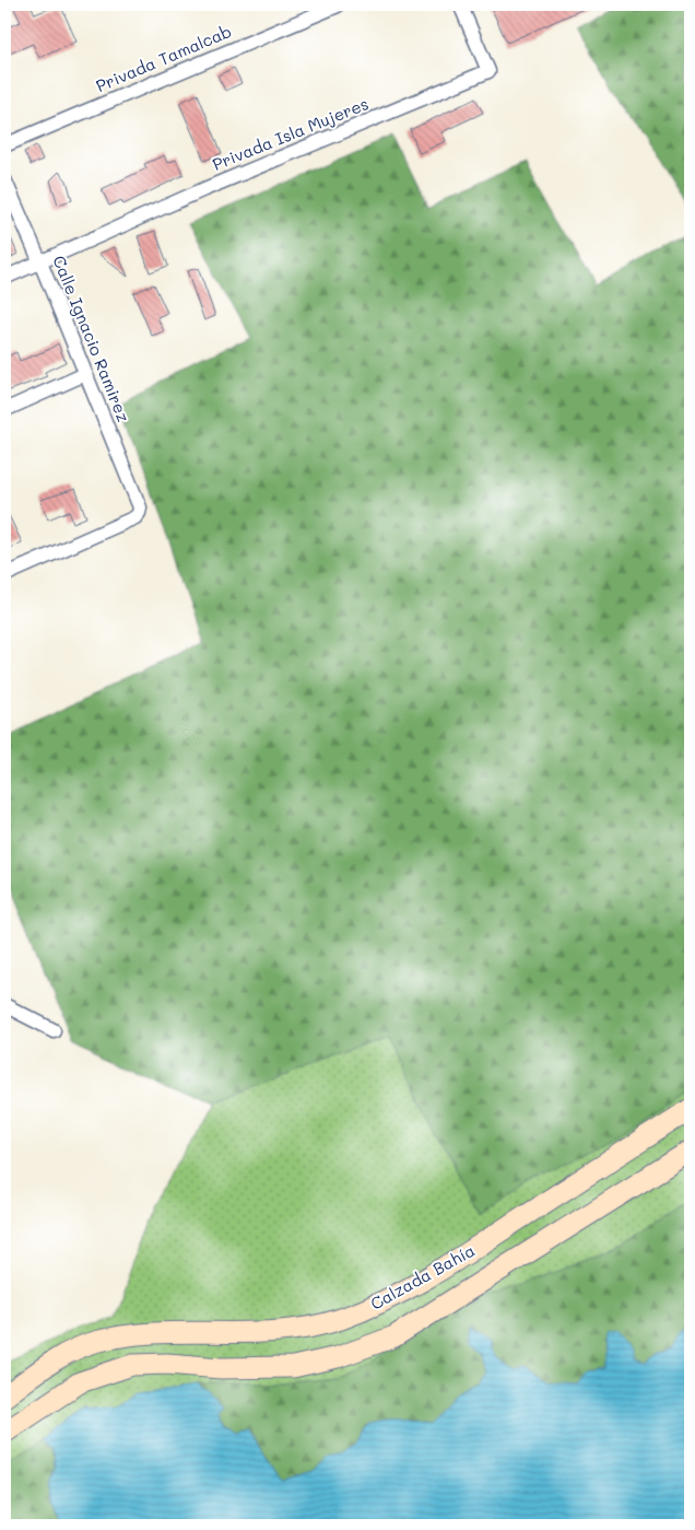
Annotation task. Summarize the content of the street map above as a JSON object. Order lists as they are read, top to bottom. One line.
{"streets":{"main road":["Calzada Bahía"],"street":["Privada Tamalcab","Privada Isla Mujeres","Calle Ignacio Ramirez"]},"crossings":[["Privada Isla Mujeres","Calle Ignacio Ramirez"]]}
